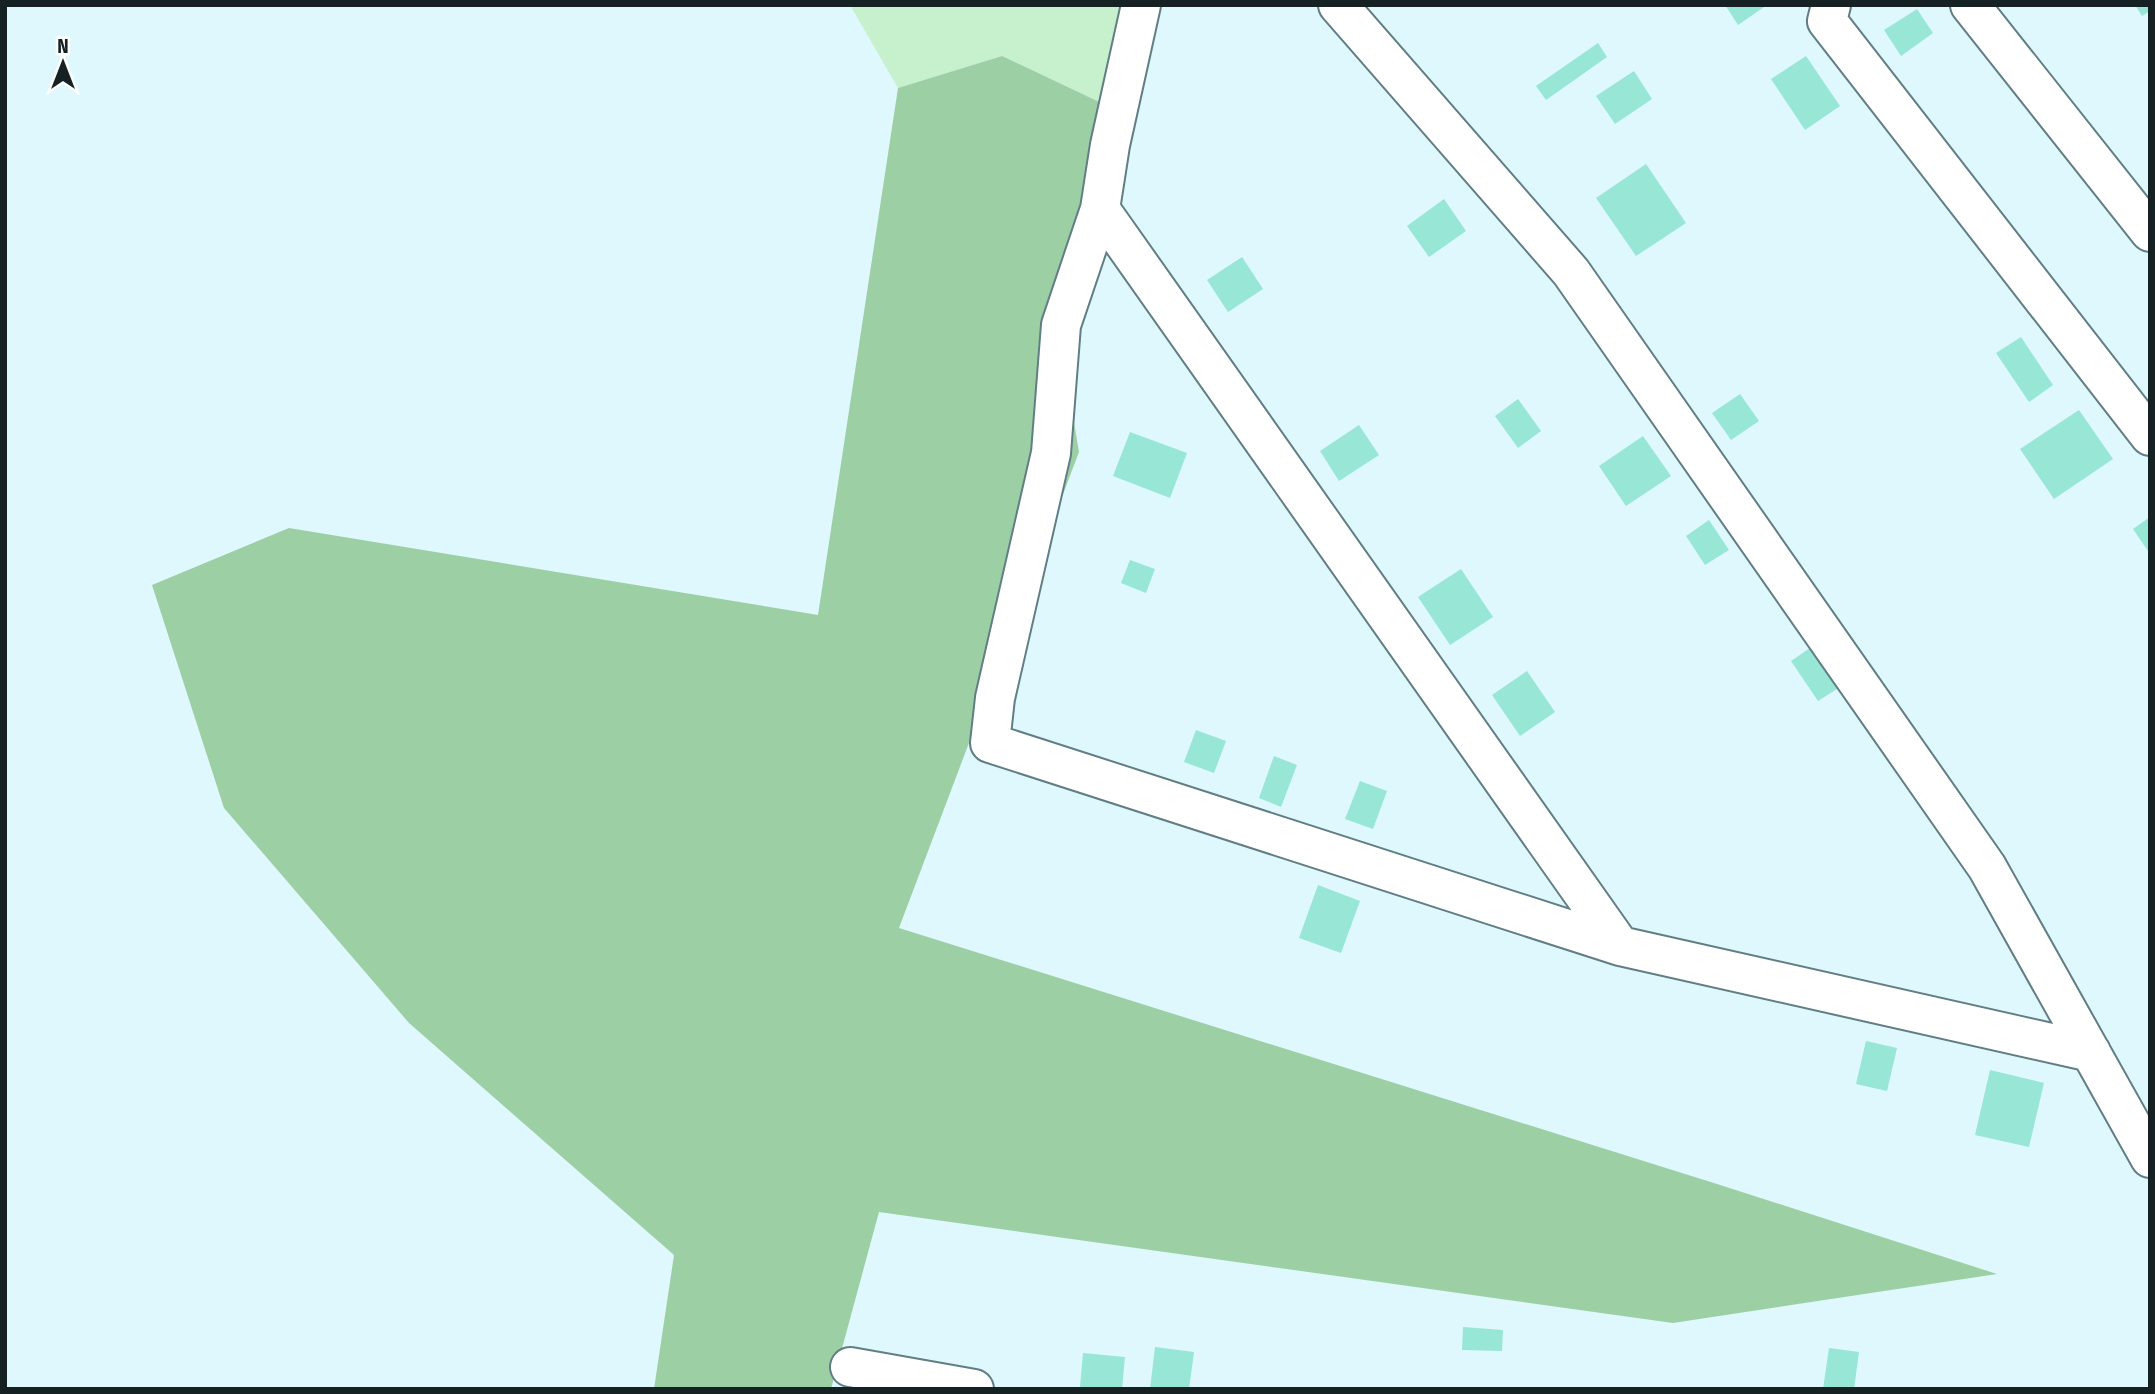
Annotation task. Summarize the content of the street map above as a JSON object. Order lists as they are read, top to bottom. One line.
{"north":"top"}
